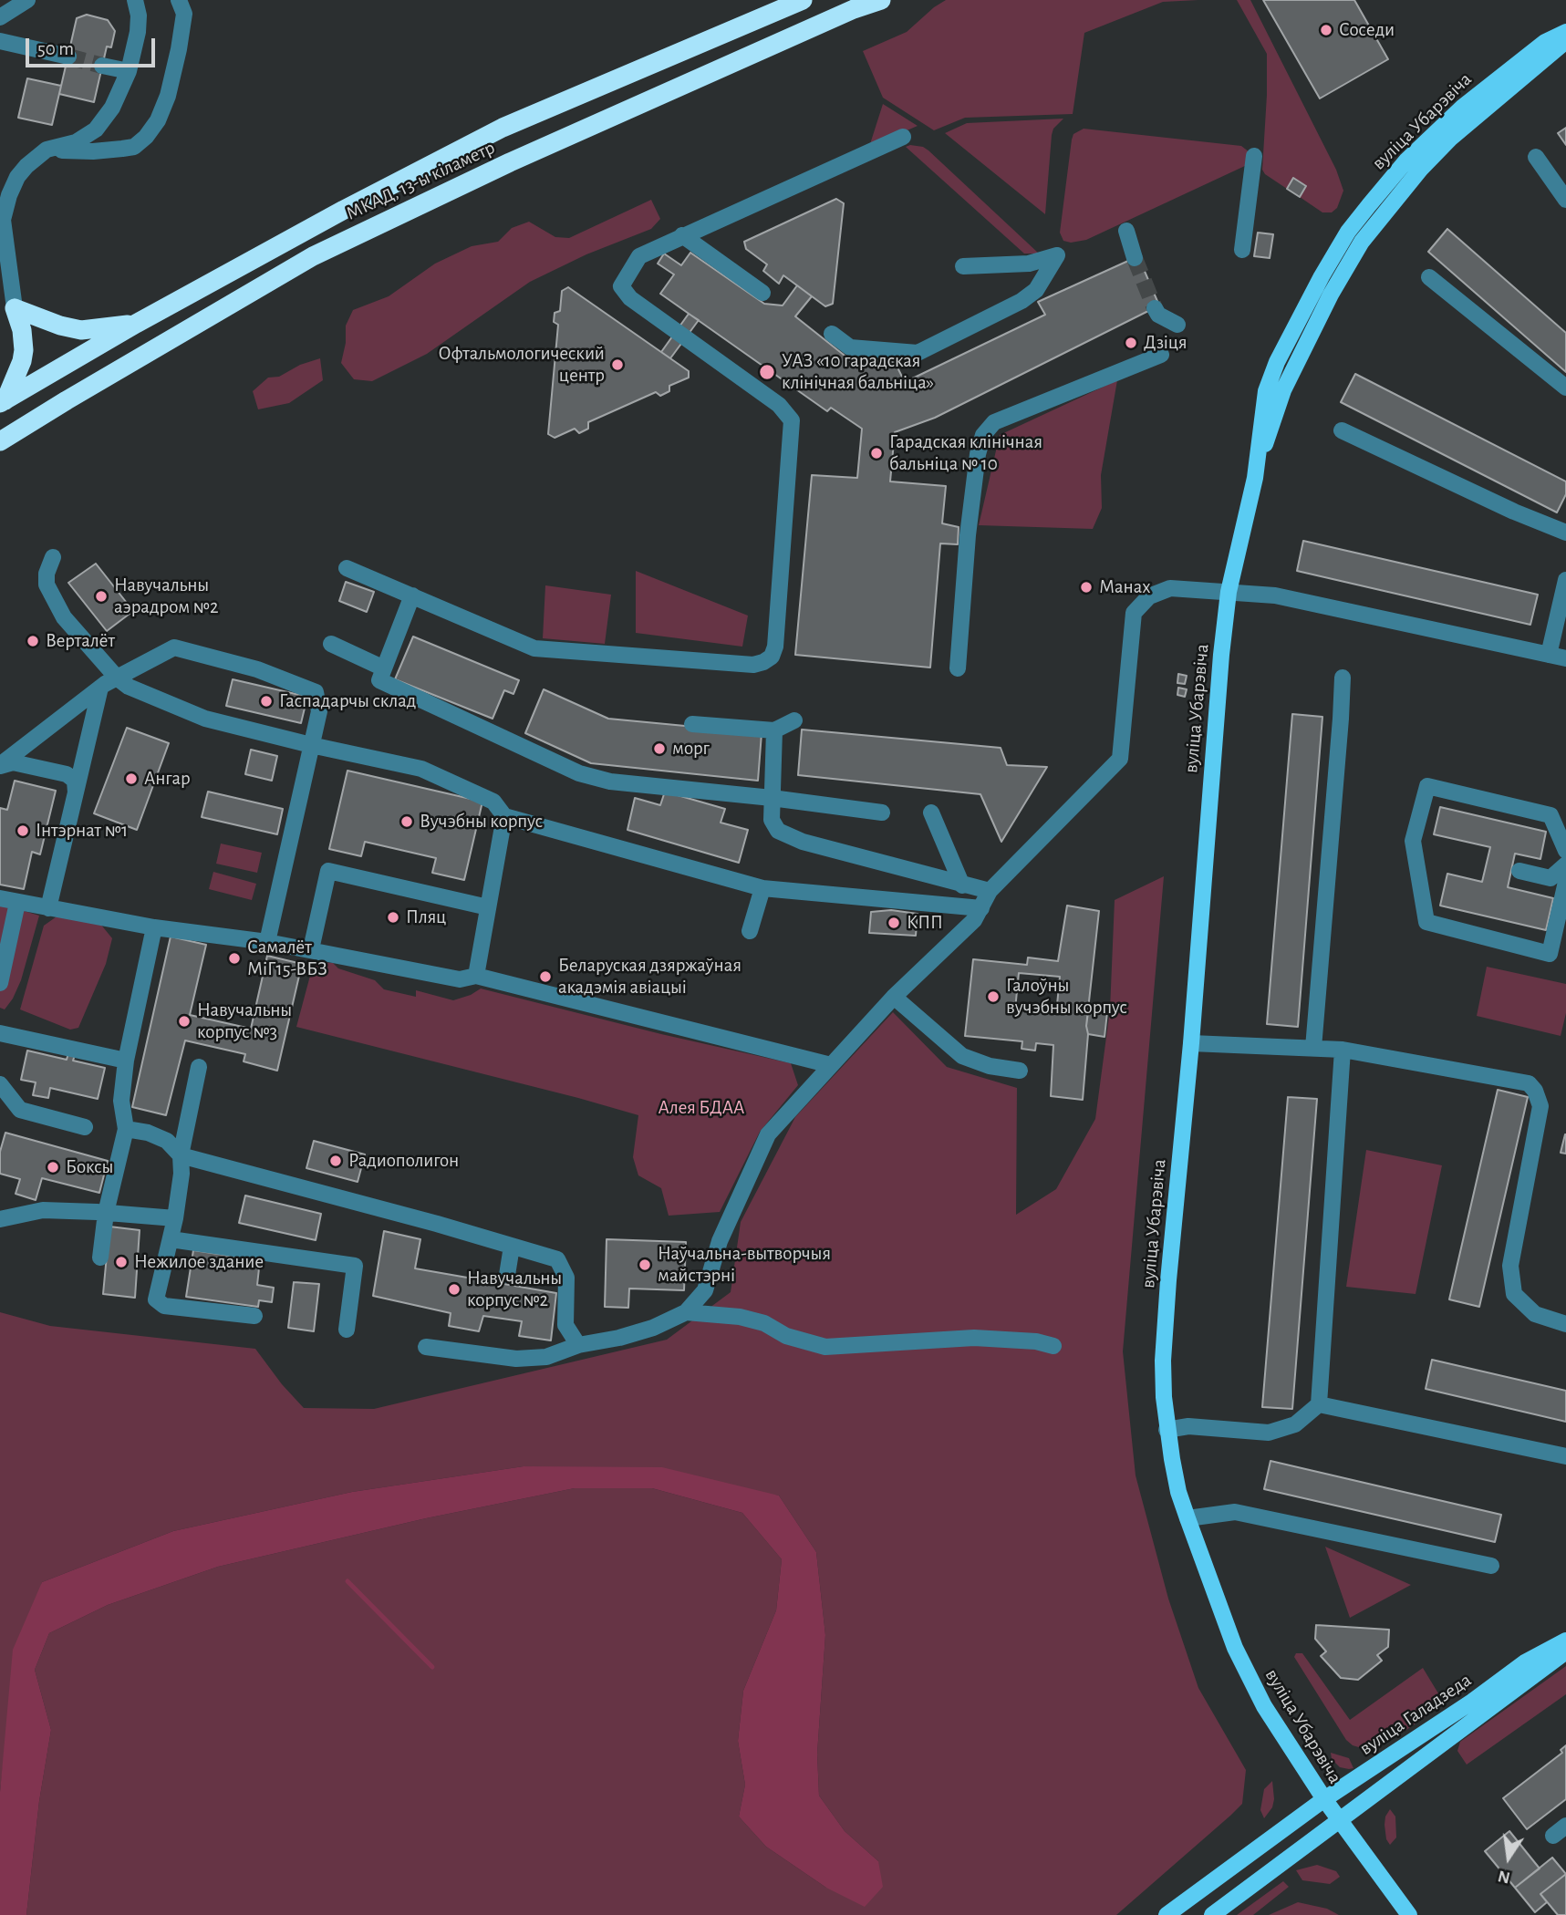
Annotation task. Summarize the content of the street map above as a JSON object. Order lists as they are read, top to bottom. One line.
{"streets":{"highway":["МКАД, 13-ы кіламетр"],"main road":["вуліца Убарэвіча","вуліца Галадзеда"]},"crossings":[["вуліца Убарэвіча","вуліца Галадзеда"]],"parks":["Алея БДАА"],"places":["Соседи","Дзіця","Офтальмологический центр","УАЗ «10 гарадская клінічная бальніца»","Гарадская клінічная бальніца № 10","Манах","Навучальны аэрадром №2","Верталёт","Гаспадарчы склад","морг","Ангар","Вучэбны корпус","Інтэрнат №1","Пляц","КПП","Самалёт МіГ15-ВБЗ","Беларуская дзяржаўная акадэмія авіацыі","Галоўны вучэбны корпус","Навучальны корпус №3","Радиополигон","Боксы","Нежилое здание","Наўчальна-вытворчыя майстэрні","Навучальны корпус №2"],"scale_bar":"50 m","north":"bottom"}
